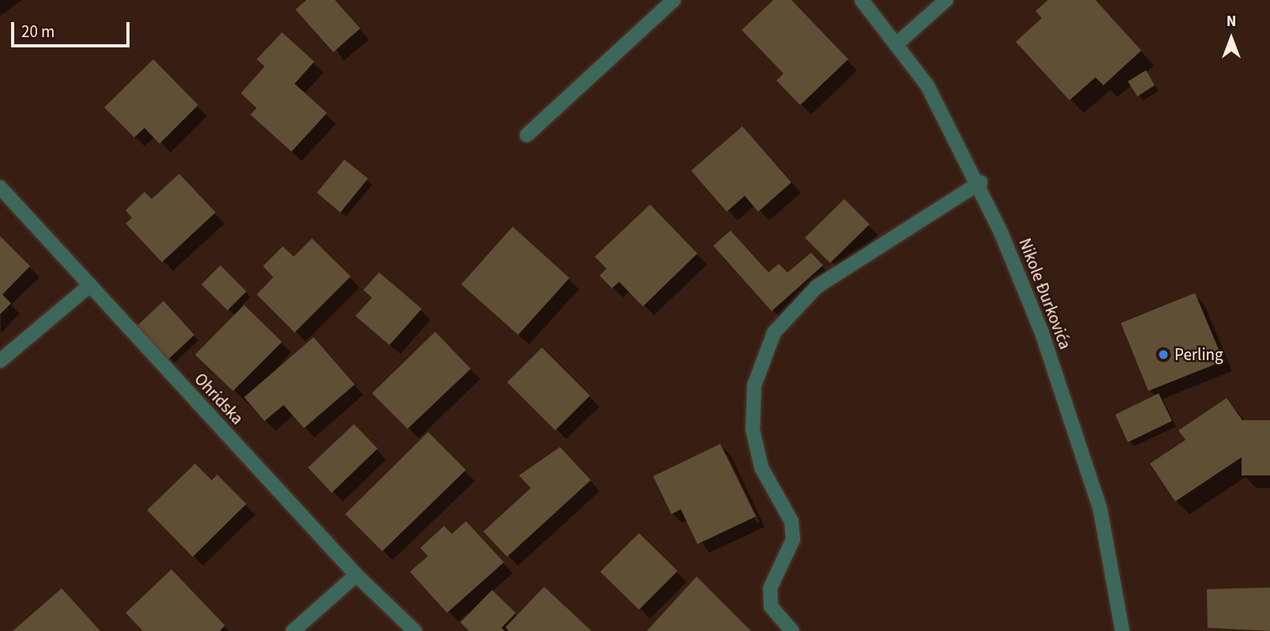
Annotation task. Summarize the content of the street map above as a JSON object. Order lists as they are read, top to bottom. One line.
{"streets":{"street":["Nikole Đurkovića","Ohridska"]},"places":["Perling"],"scale_bar":"20 m","north":"top"}
